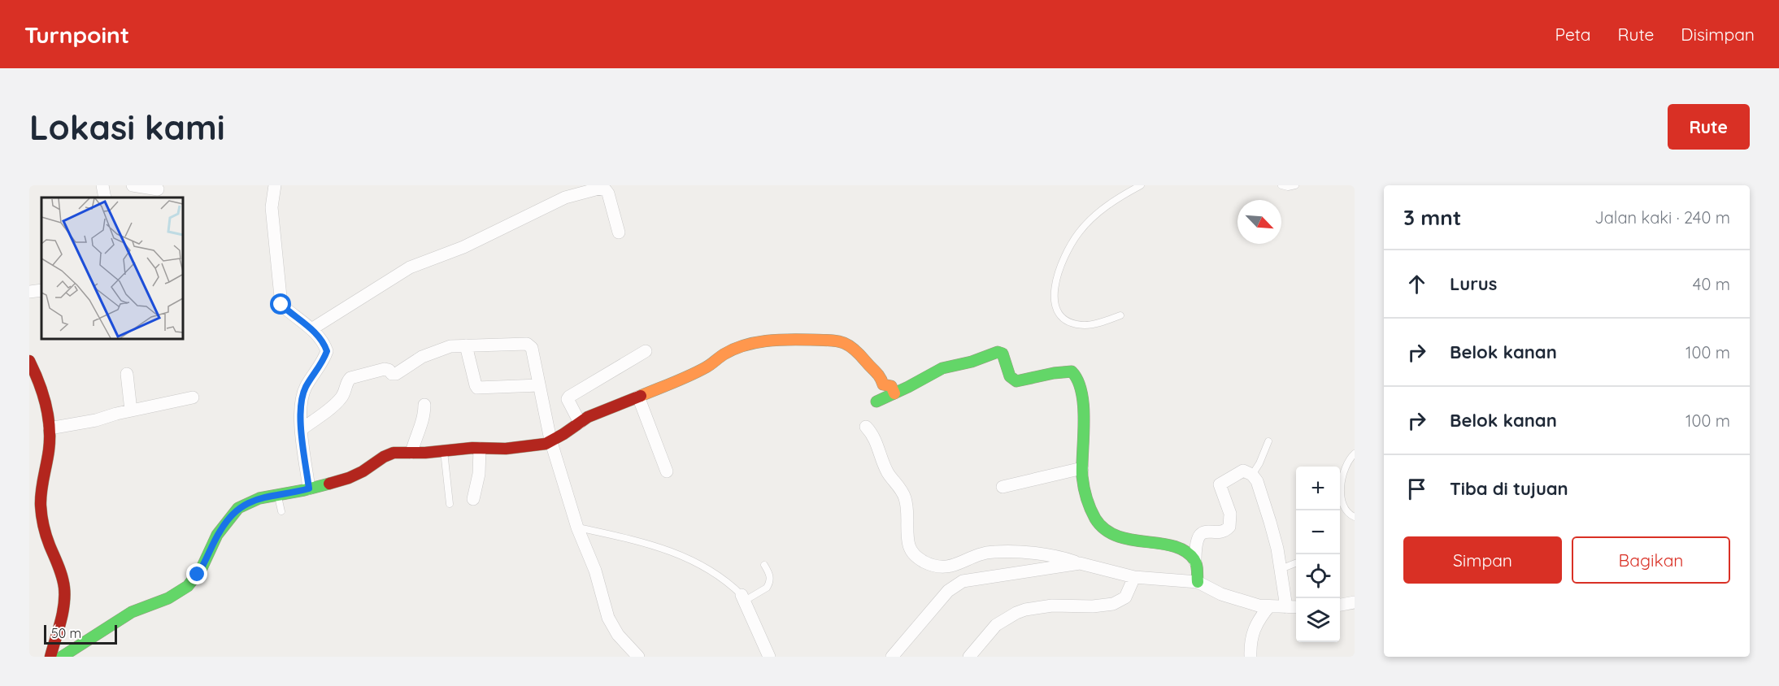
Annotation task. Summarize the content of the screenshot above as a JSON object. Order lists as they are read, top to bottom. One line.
{"scale_bar":"50 m","north":"bottom right","page":{"header":"Turnpoint","nav":["Peta","Rute","Disimpan"],"buttons":["Rute",["Simpan","Bagikan"]],"title":"Lokasi kami","heading":["3 mnt","Jalan kaki · 240 m"],"list":[["Lurus","40 m"],["Belok kanan","100 m"],["Belok kanan","100 m"],"Tiba di tujuan"],"map_buttons":["+","−"],"scale":"50 m"}}
